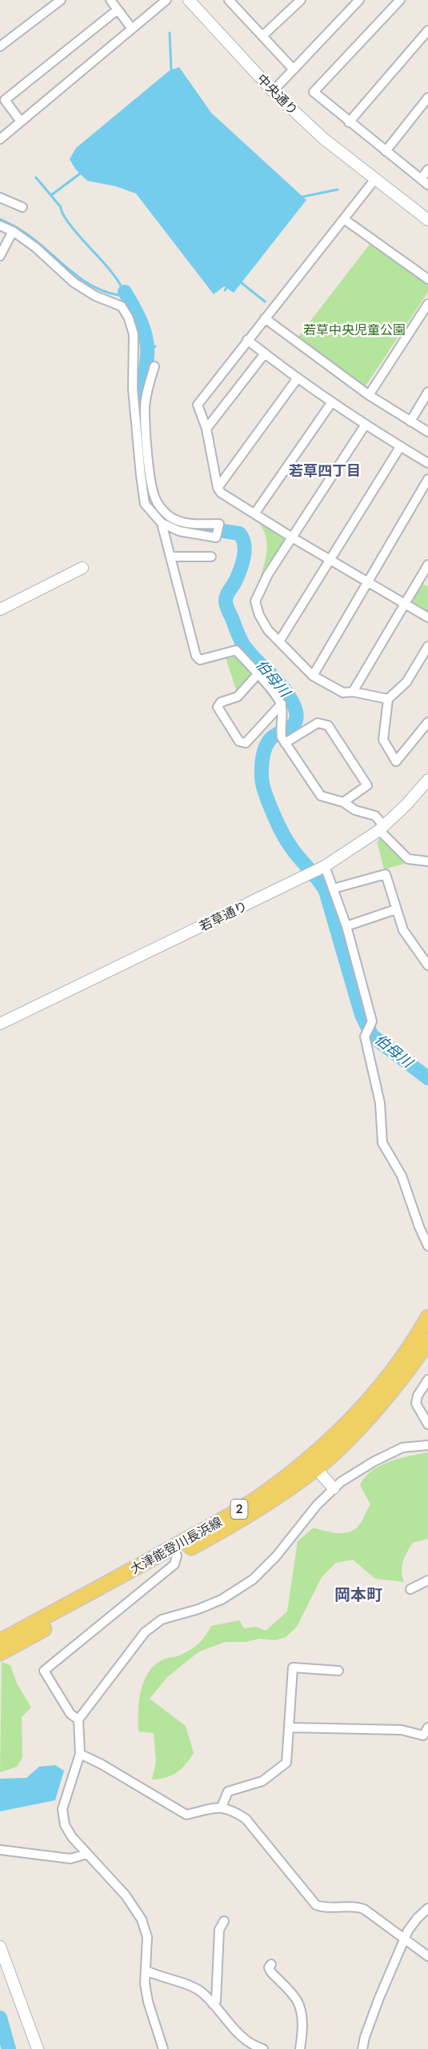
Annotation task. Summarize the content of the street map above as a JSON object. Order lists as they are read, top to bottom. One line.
{"streets":{"main road":["2","大津能登川長浜線"],"street":["中央通り","若草通り"]},"districts":["若草四丁目","岡本町"],"water":["伯母川"],"parks":["若草中央児童公園"]}
